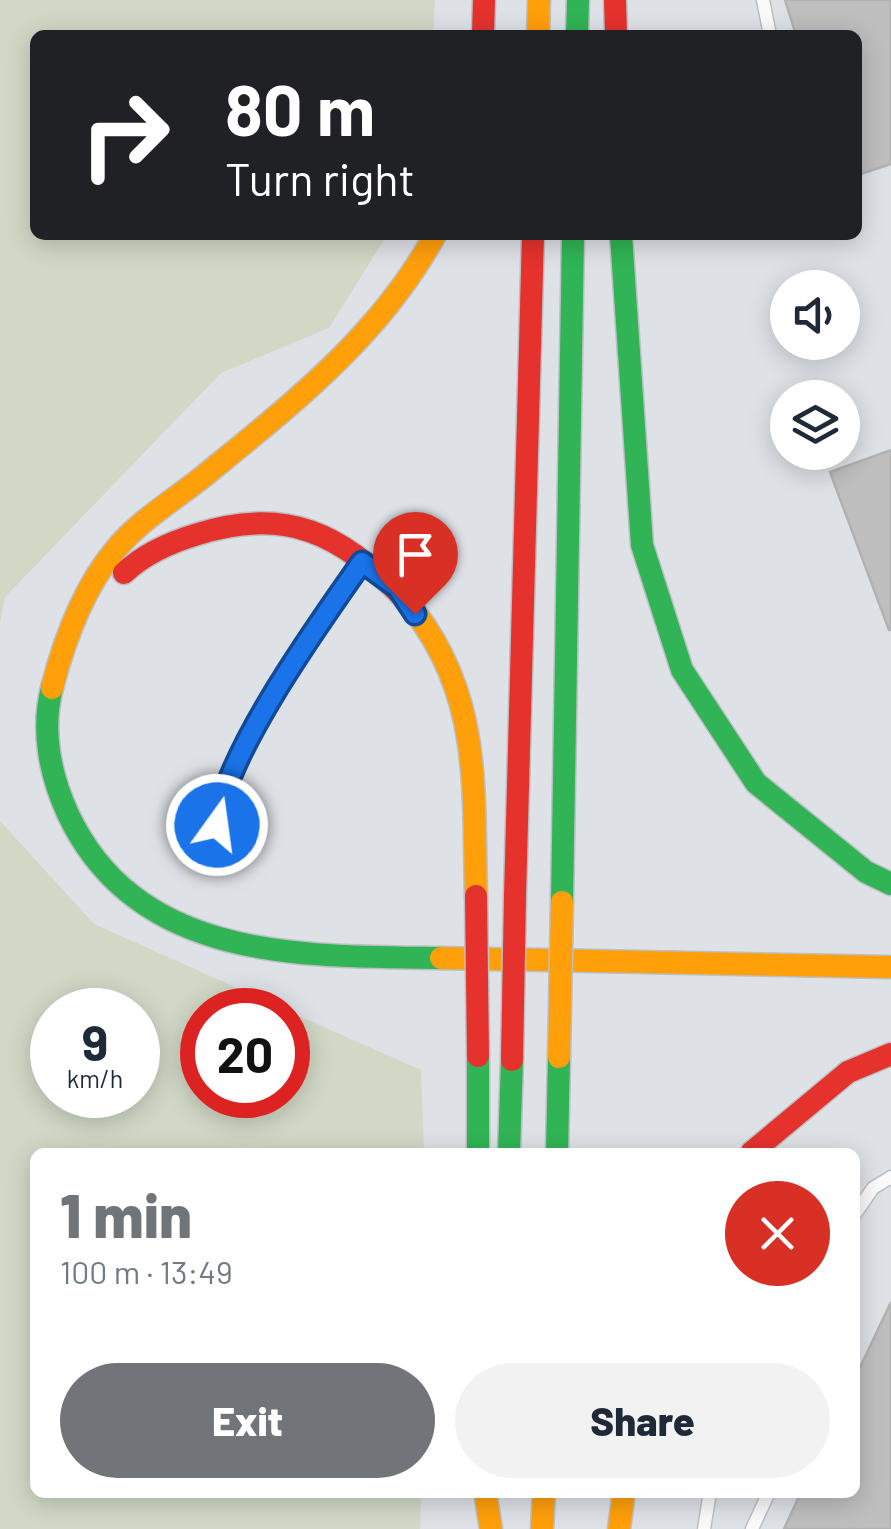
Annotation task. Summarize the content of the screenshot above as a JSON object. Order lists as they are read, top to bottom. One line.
{"page":{"turn":["80 m","Turn right"],"speed":"9 km/h","limit":"20","heading":["1 min","100 m · 13:49"],"buttons":["Exit","Share"]}}
